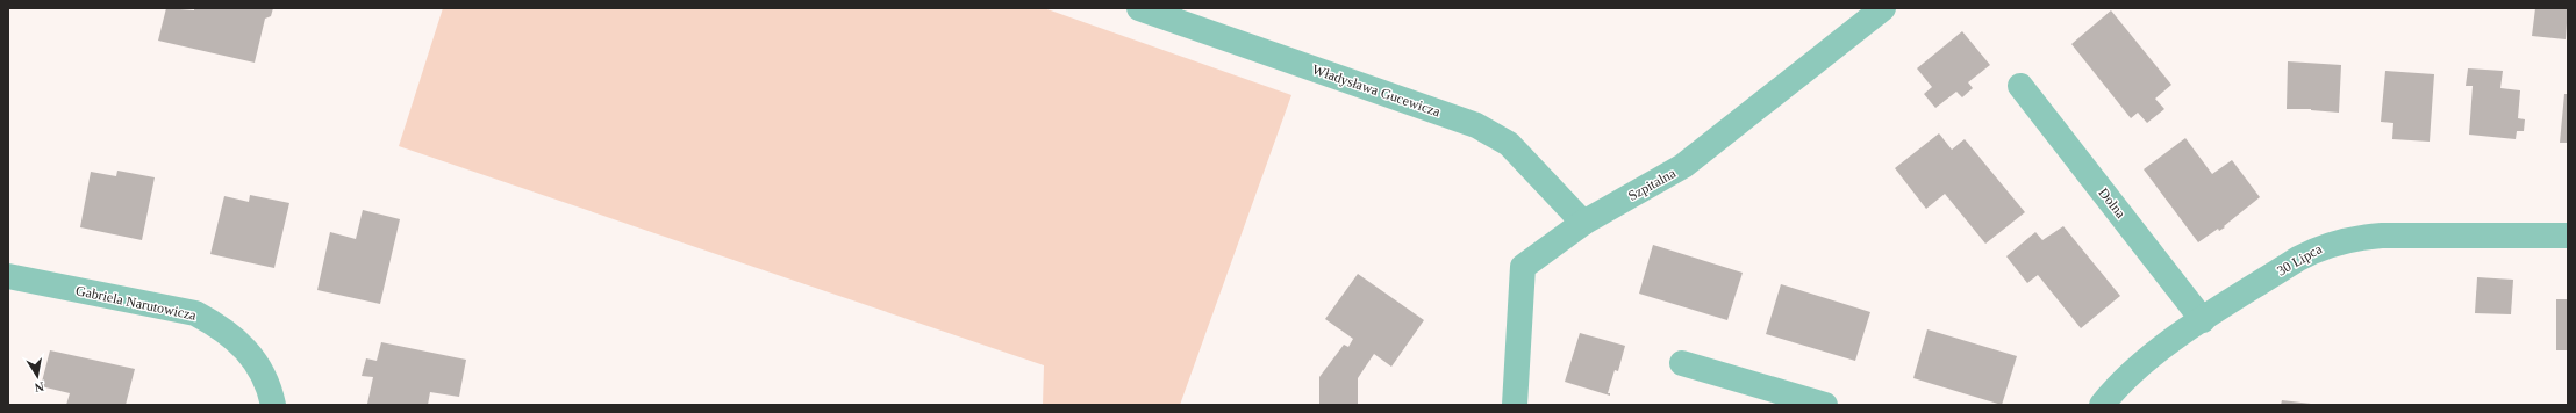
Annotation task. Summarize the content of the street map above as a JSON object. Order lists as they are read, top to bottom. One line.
{"streets":{"street":["Władysława Gucewicza","Szpitalna","Dolna","30 Lipca","Gabriela Narutowicza"]},"crossings":[["Władysława Gucewicza","Szpitalna"],["Dolna","30 Lipca"]],"north":"bottom"}
